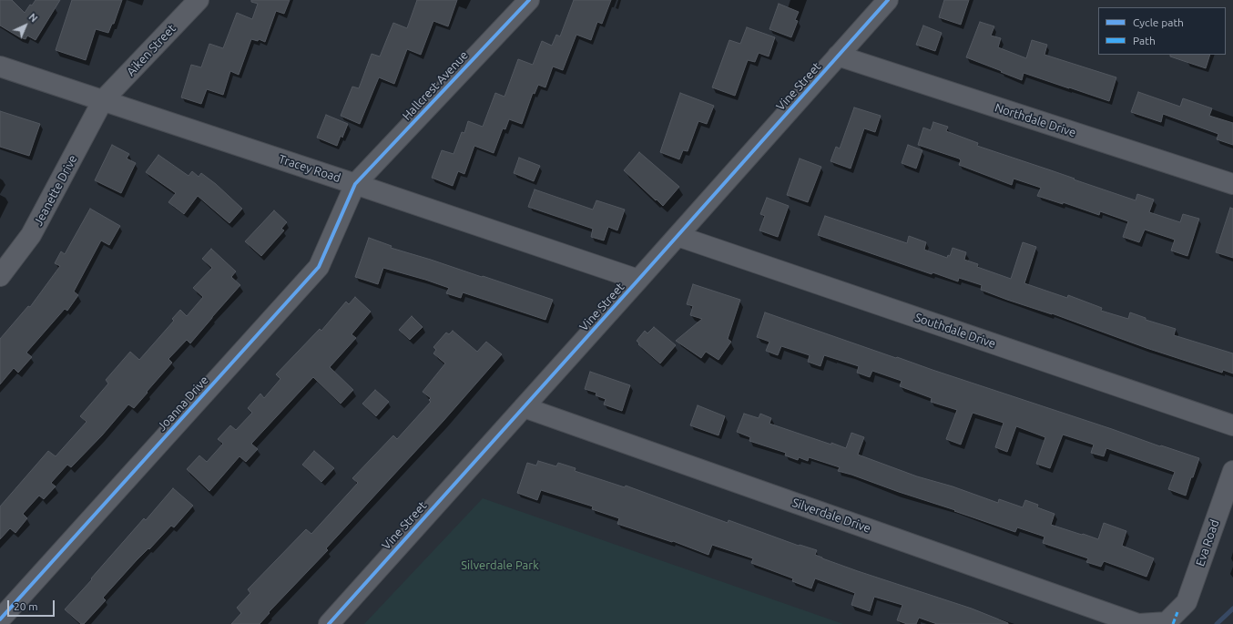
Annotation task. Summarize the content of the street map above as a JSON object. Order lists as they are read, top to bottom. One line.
{"streets":{"street":["Aiken Street","Hallcrest Avenue","Vine Street","Northdale Drive","Tracey Road","Jeanette Drive","Southdale Drive","Joanna Drive","Silverdale Drive","Eva Road"]},"crossings":[["Aiken Street","Tracey Road"],["Aiken Street","Jeanette Drive"],["Hallcrest Avenue","Tracey Road"],["Hallcrest Avenue","Joanna Drive"],["Vine Street","Northdale Drive"],["Vine Street","Tracey Road"],["Vine Street","Southdale Drive"],["Vine Street","Silverdale Drive"],["Tracey Road","Jeanette Drive"],["Tracey Road","Joanna Drive"],["Silverdale Drive","Eva Road"]],"parks":["Silverdale Park"],"legend":["Cycle path","Path"],"scale_bar":"20 m","north":"top right"}
